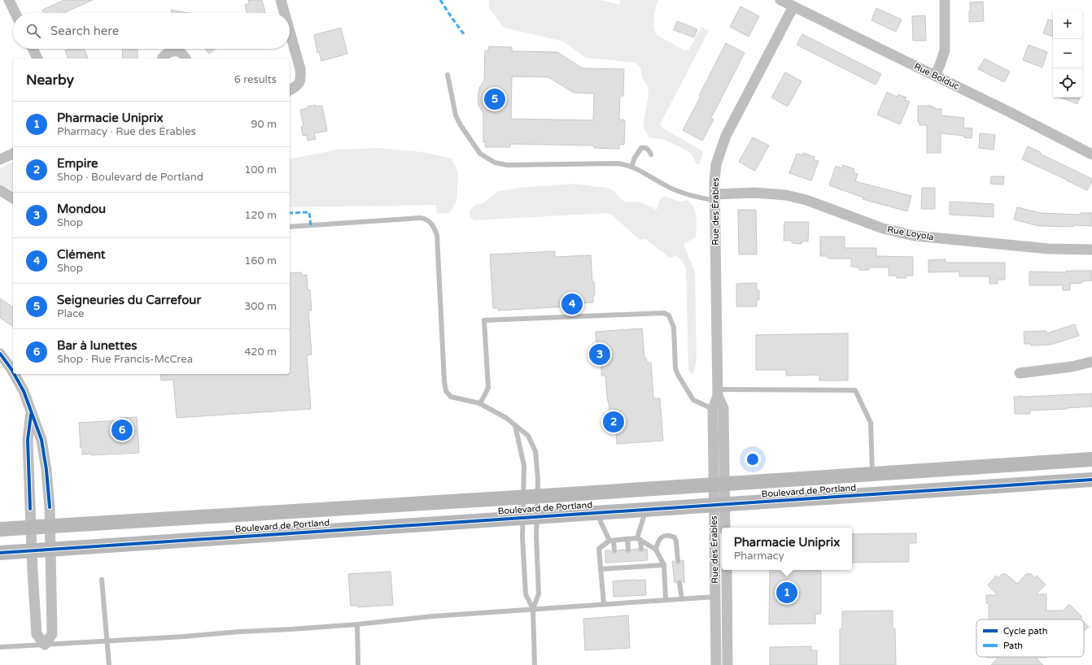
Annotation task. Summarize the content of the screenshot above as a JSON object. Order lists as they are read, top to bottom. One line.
{"streets":{"main road":["Boulevard de Portland"],"street":["Rue Bolduc","Rue des Érables","Rue Loyola"]},"crossings":[["Rue Bolduc","Rue des Érables"],["Rue des Érables","Rue Loyola"],["Rue des Érables","Boulevard de Portland"]],"legend":["Cycle path","Path"],"page":{"map_buttons":["+","−"],"search":"Search here","heading":["Nearby","6 results"],"pins":["5","4","3","2","6","1"],"list":[{"mark":"1","name":"Pharmacie Uniprix","note":"Pharmacy · Rue des Érables","value":"90 m"},{"mark":"2","name":"Empire","note":"Shop · Boulevard de Portland","value":"100 m"},{"mark":"3","name":"Mondou","note":"Shop","value":"120 m"},{"mark":"4","name":"Clément","note":"Shop","value":"160 m"},{"mark":"5","name":"Seigneuries du Carrefour","note":"Place","value":"300 m"},{"mark":"6","name":"Bar à lunettes","note":"Shop · Rue Francis-McCrea","value":"420 m"}],"popup":["Pharmacie Uniprix","Pharmacy"]}}
